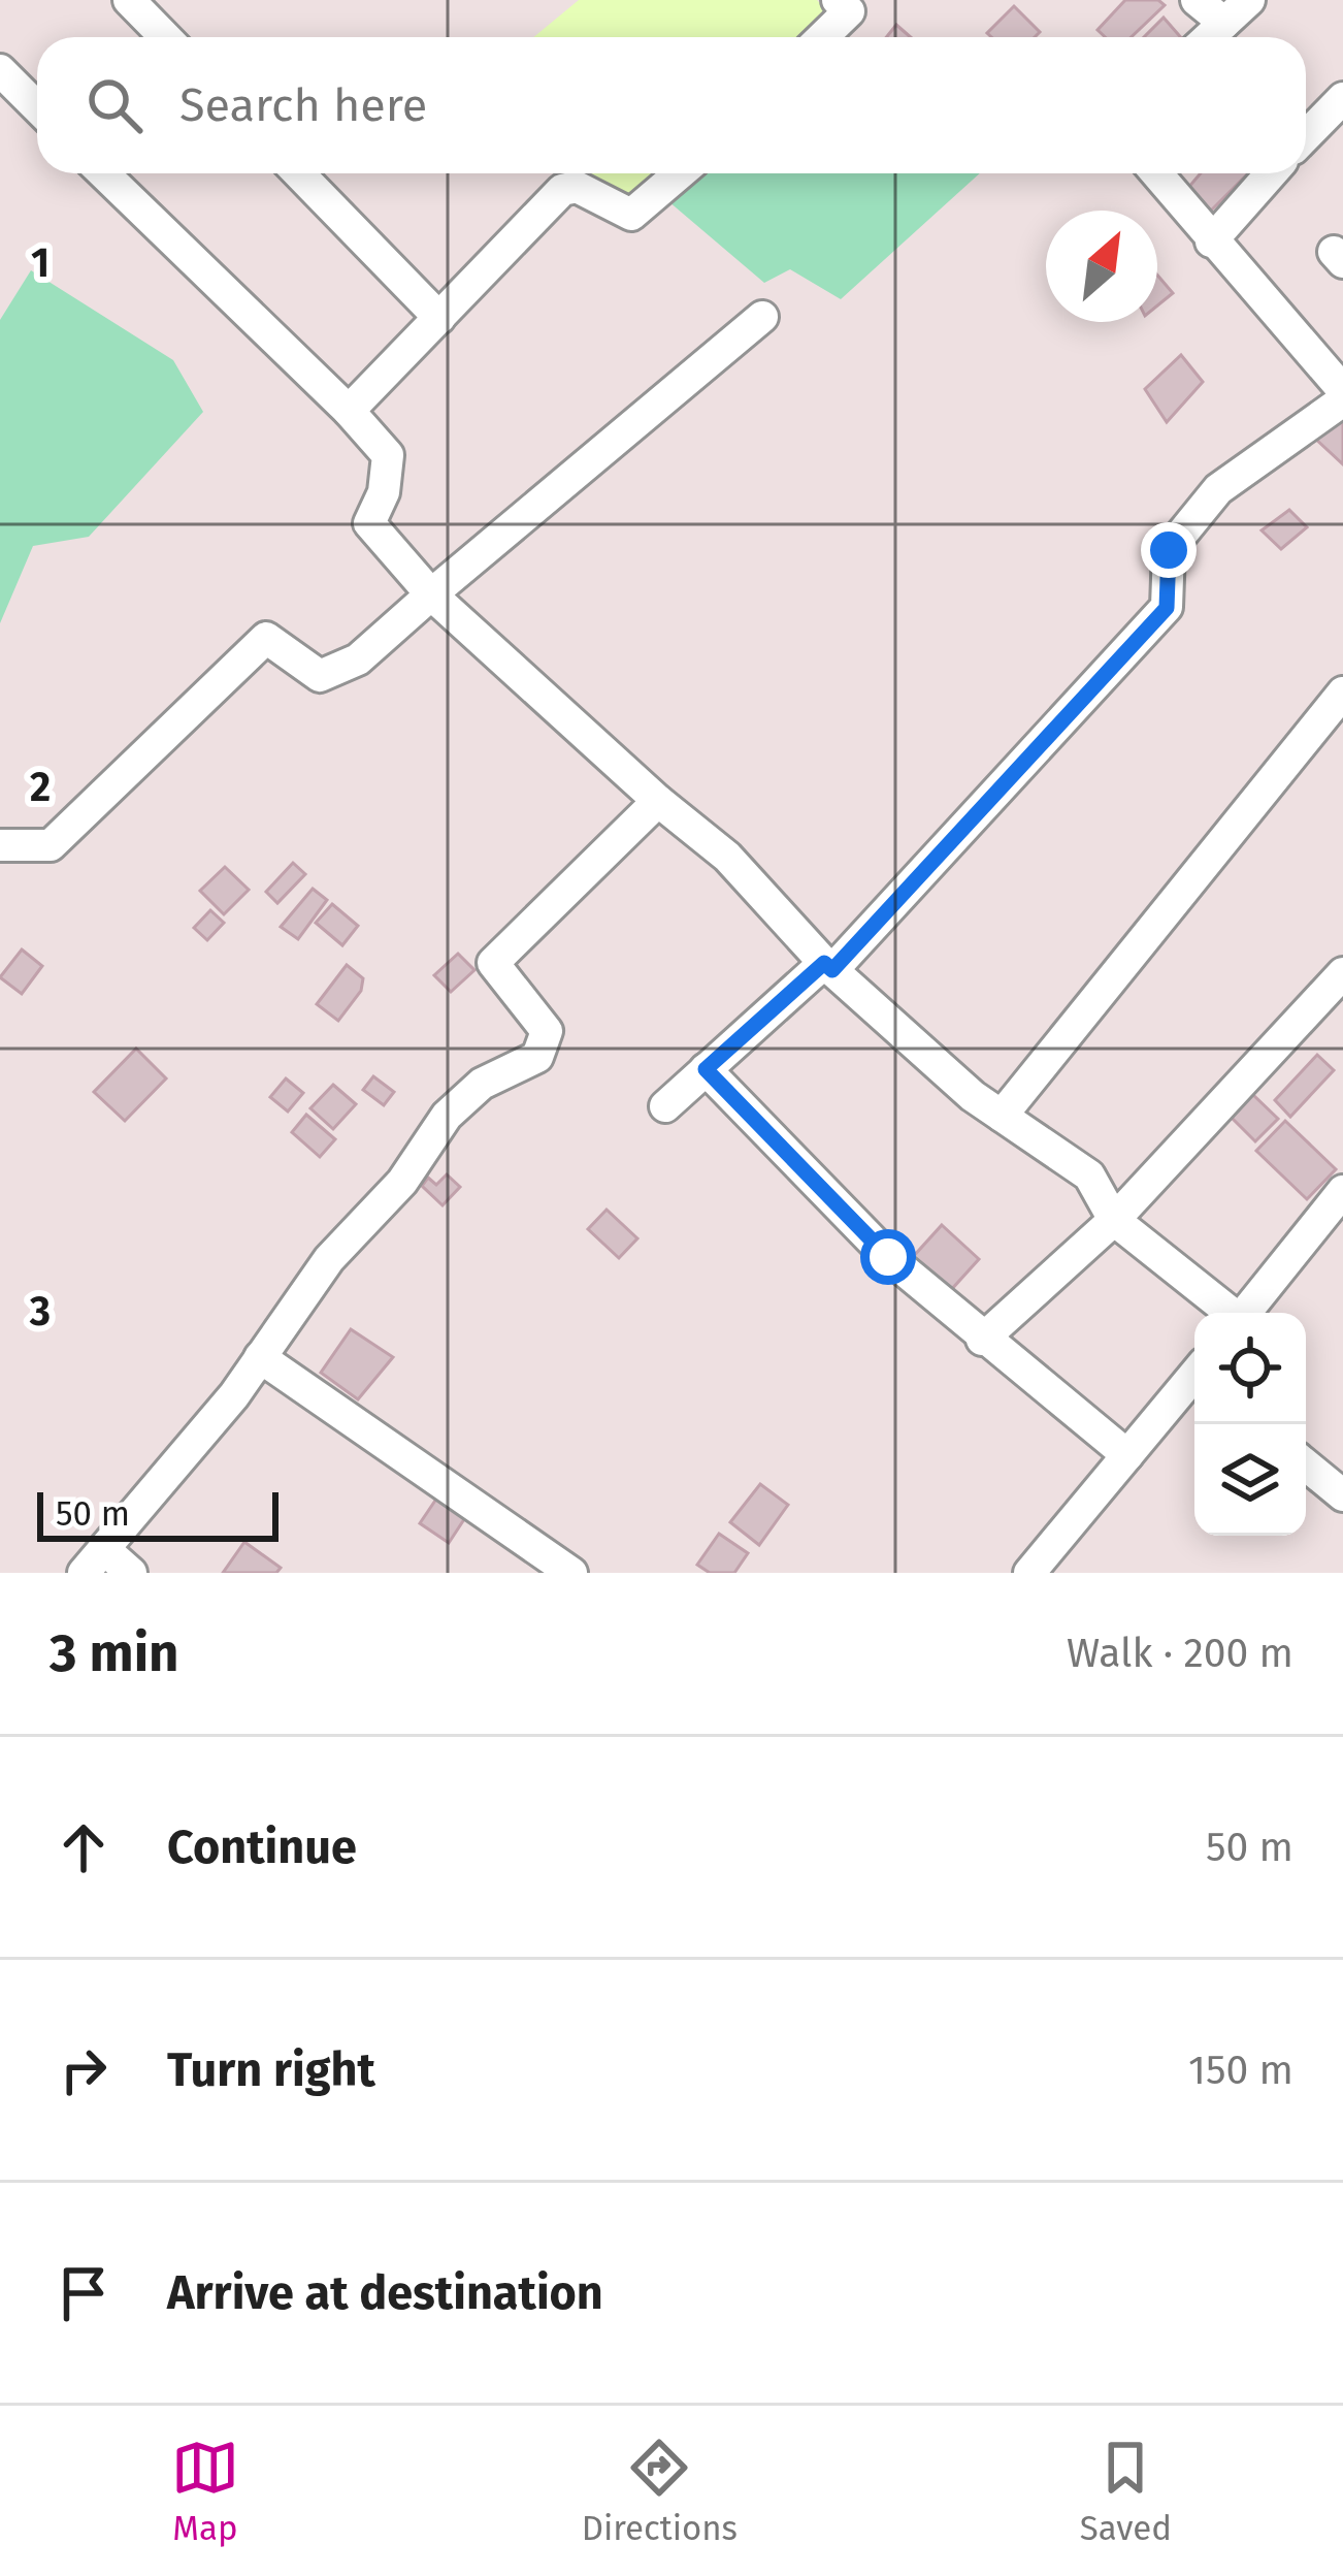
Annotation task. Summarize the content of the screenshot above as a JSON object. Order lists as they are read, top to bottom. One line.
{"scale_bar":"50 m","north":"top right","page":{"search":"Search here","scale":"50 m","heading":["3 min","Walk · 200 m"],"list":[["Continue","50 m"],["Turn right","150 m"],"Arrive at destination"],"nav":["Map","Directions","Saved"]},"grid":{"rows":["1","2","3"]}}
